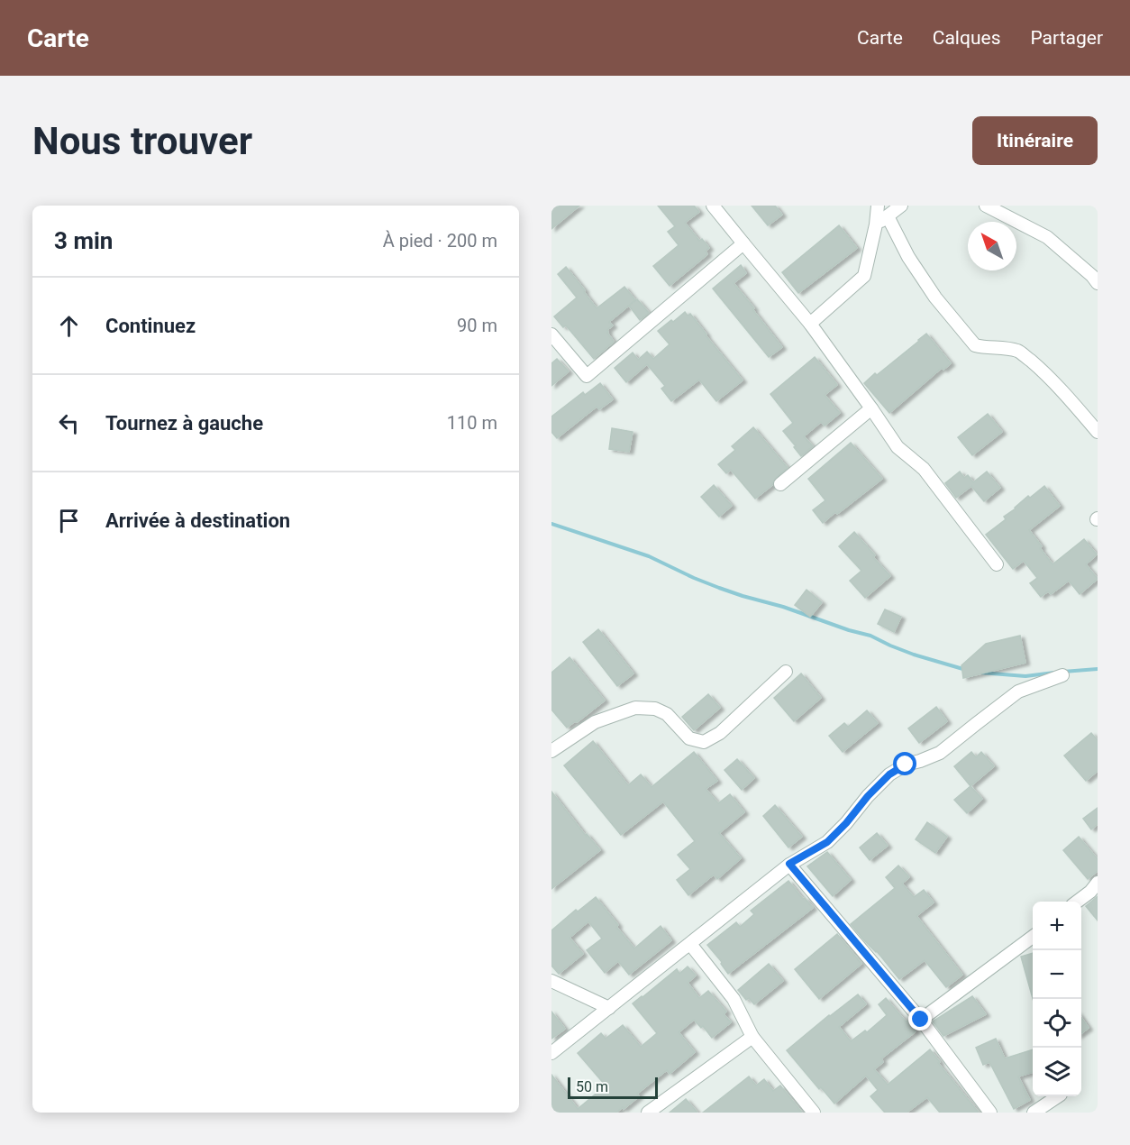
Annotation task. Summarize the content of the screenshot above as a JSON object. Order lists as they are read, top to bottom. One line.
{"scale_bar":"50 m","north":"top left","page":{"header":"Carte","nav":["Carte","Calques","Partager"],"buttons":"Itinéraire","title":"Nous trouver","heading":["3 min","À pied · 200 m"],"list":[["Continuez","90 m"],["Tournez à gauche","110 m"],"Arrivée à destination"],"map_buttons":["+","−"],"scale":"50 m"}}
